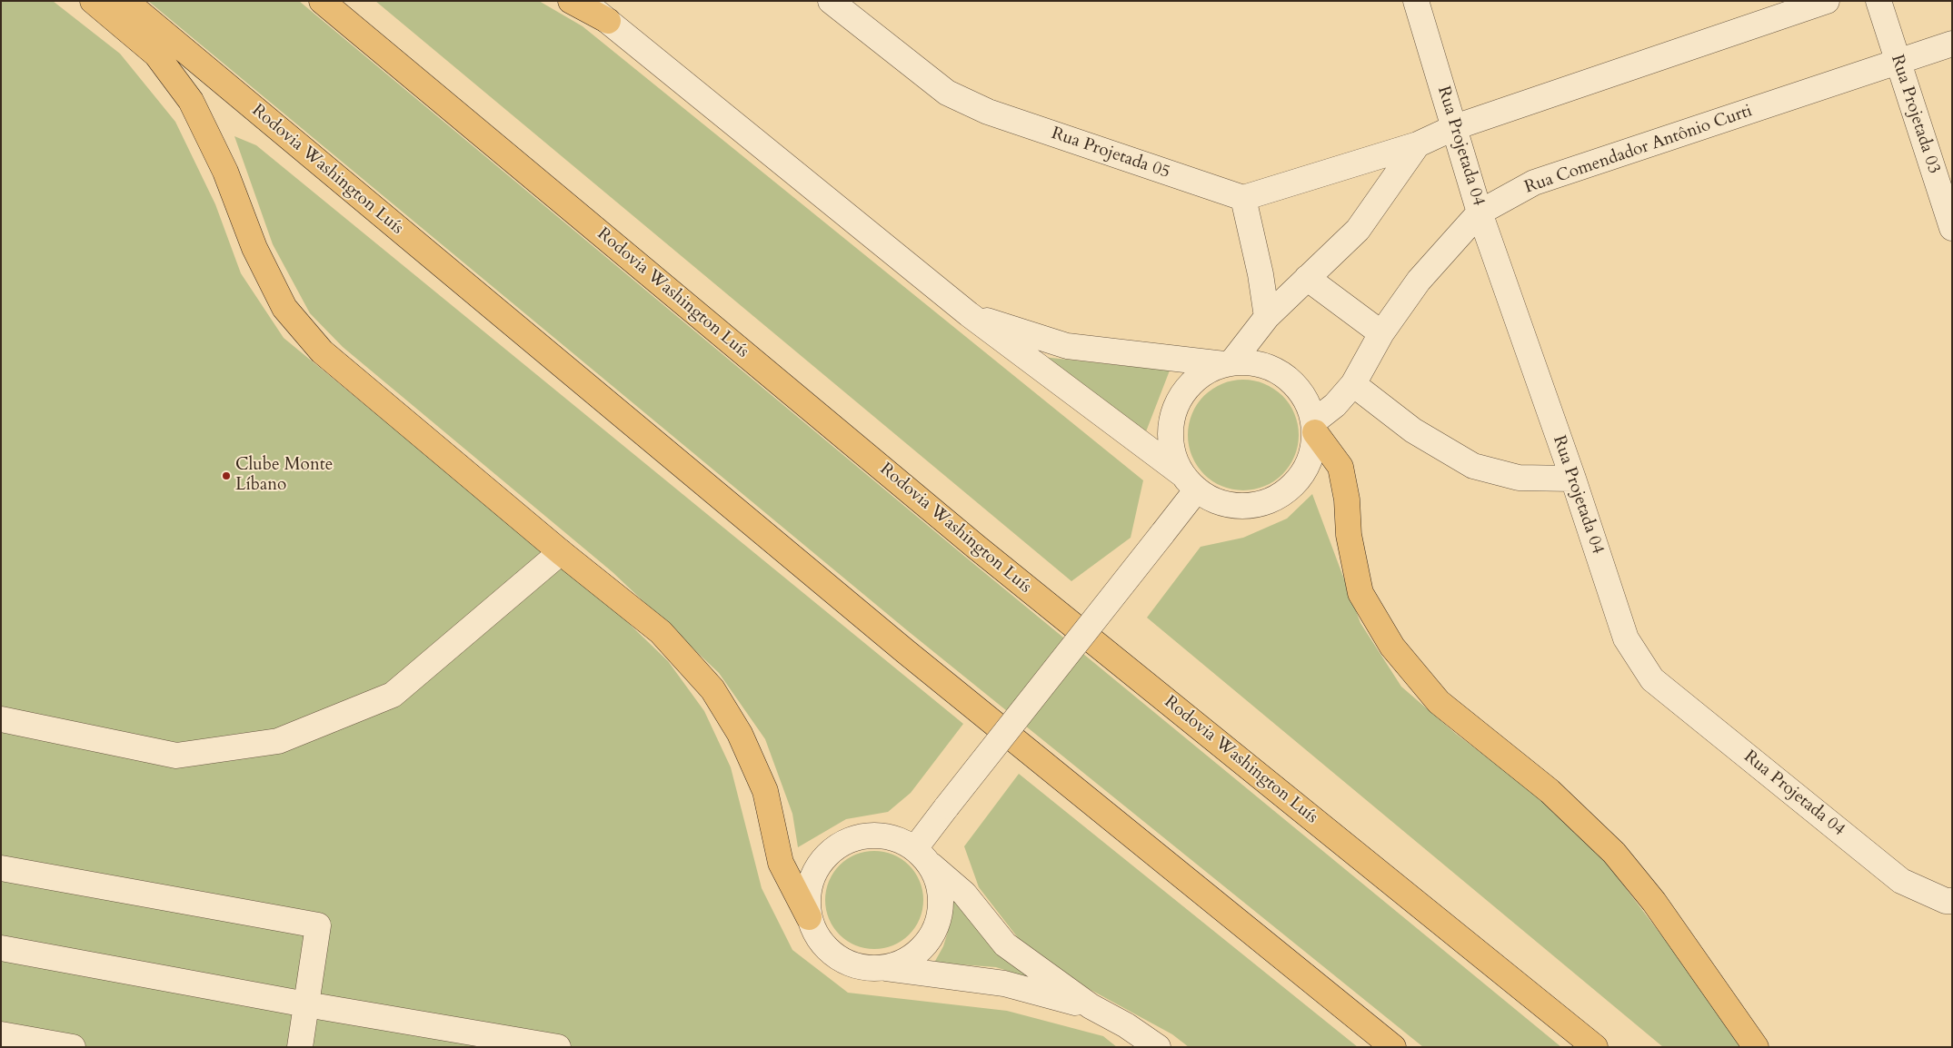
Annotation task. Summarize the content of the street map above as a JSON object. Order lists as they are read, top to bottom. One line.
{"streets":{"highway":["Rodovia Washington Luís"],"street":["Rua Projetada 03","Rua Projetada 04","Rua Comendador Antônio Curti","Rua Projetada 05"]},"crossings":[["Rua Projetada 03","Rua Comendador Antônio Curti"],["Rua Projetada 04","Rua Comendador Antônio Curti"]],"places":["Clube Monte Líbano"]}
